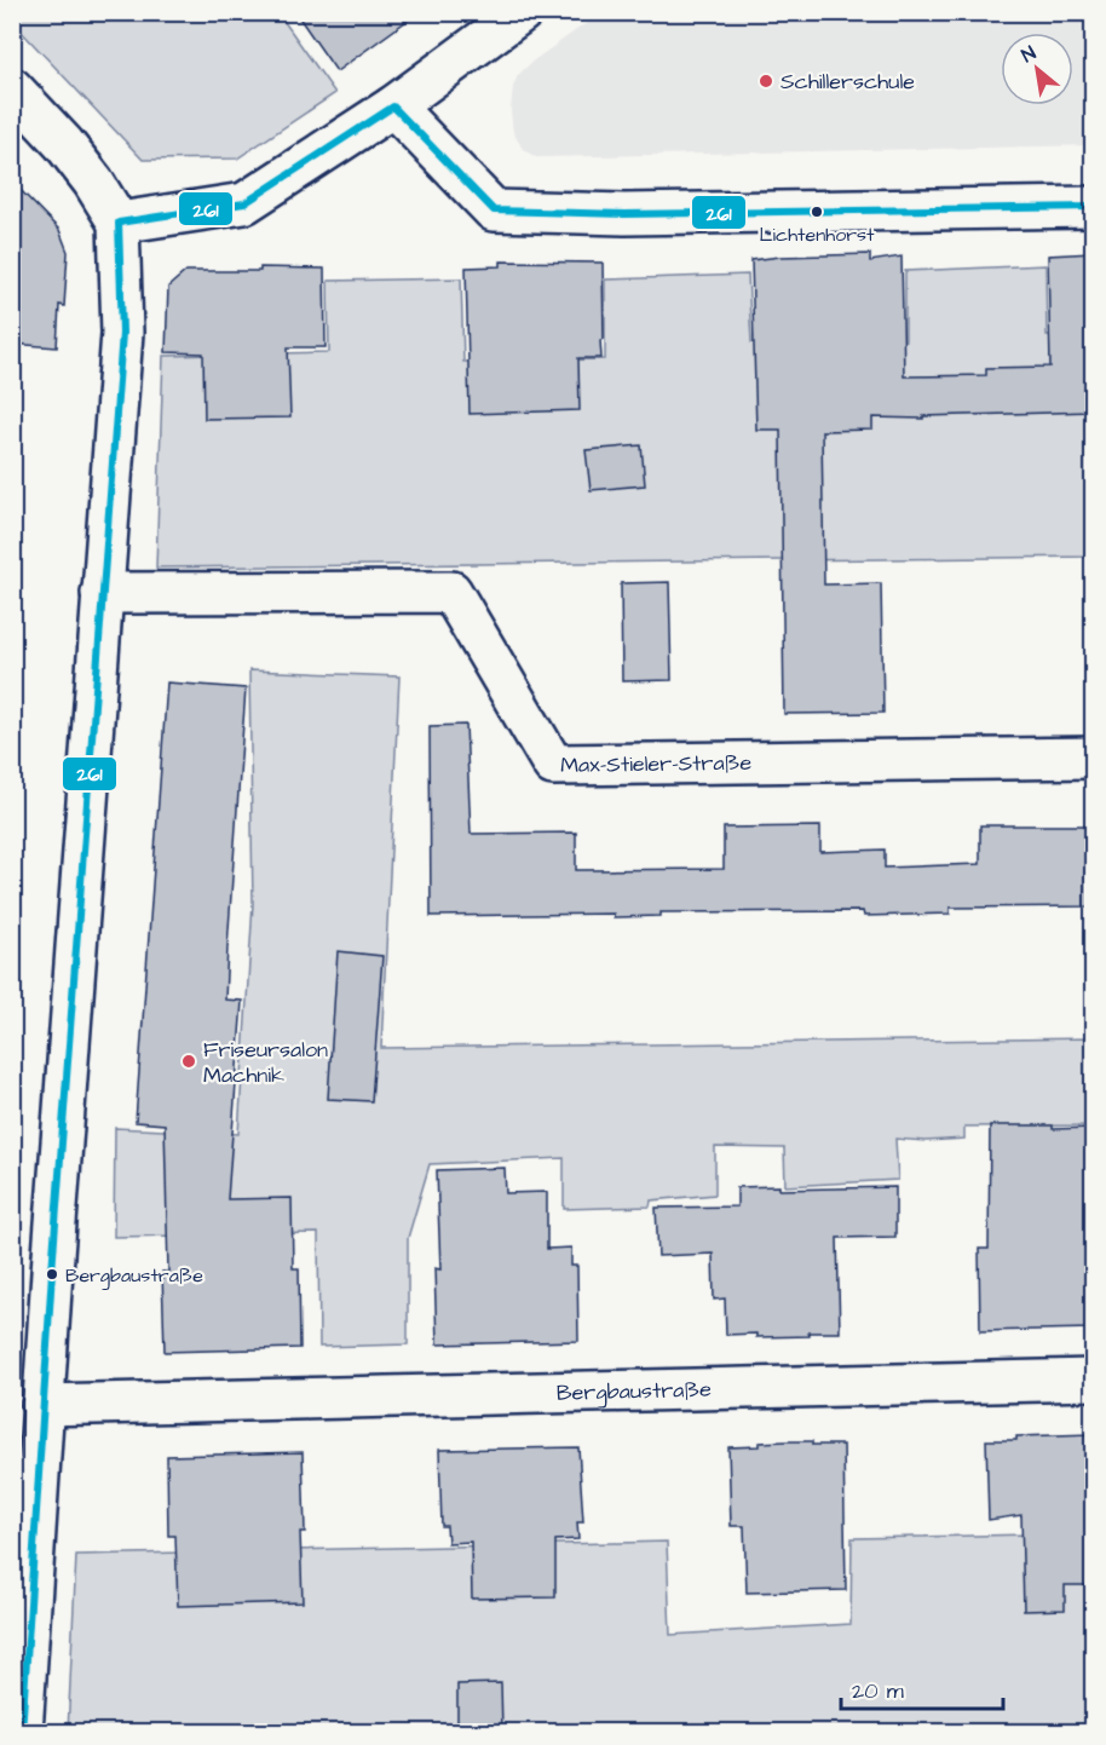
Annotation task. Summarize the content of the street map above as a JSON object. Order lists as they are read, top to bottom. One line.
{"streets":{"street":["Max-Stieler-Straße","Bergbaustraße"]},"places":["Schillerschule","Lichtenhorst","Friseursalon Machnik","Bergbaustraße"],"lines":["transit line 261"],"scale_bar":"20 m","north":"top left"}
